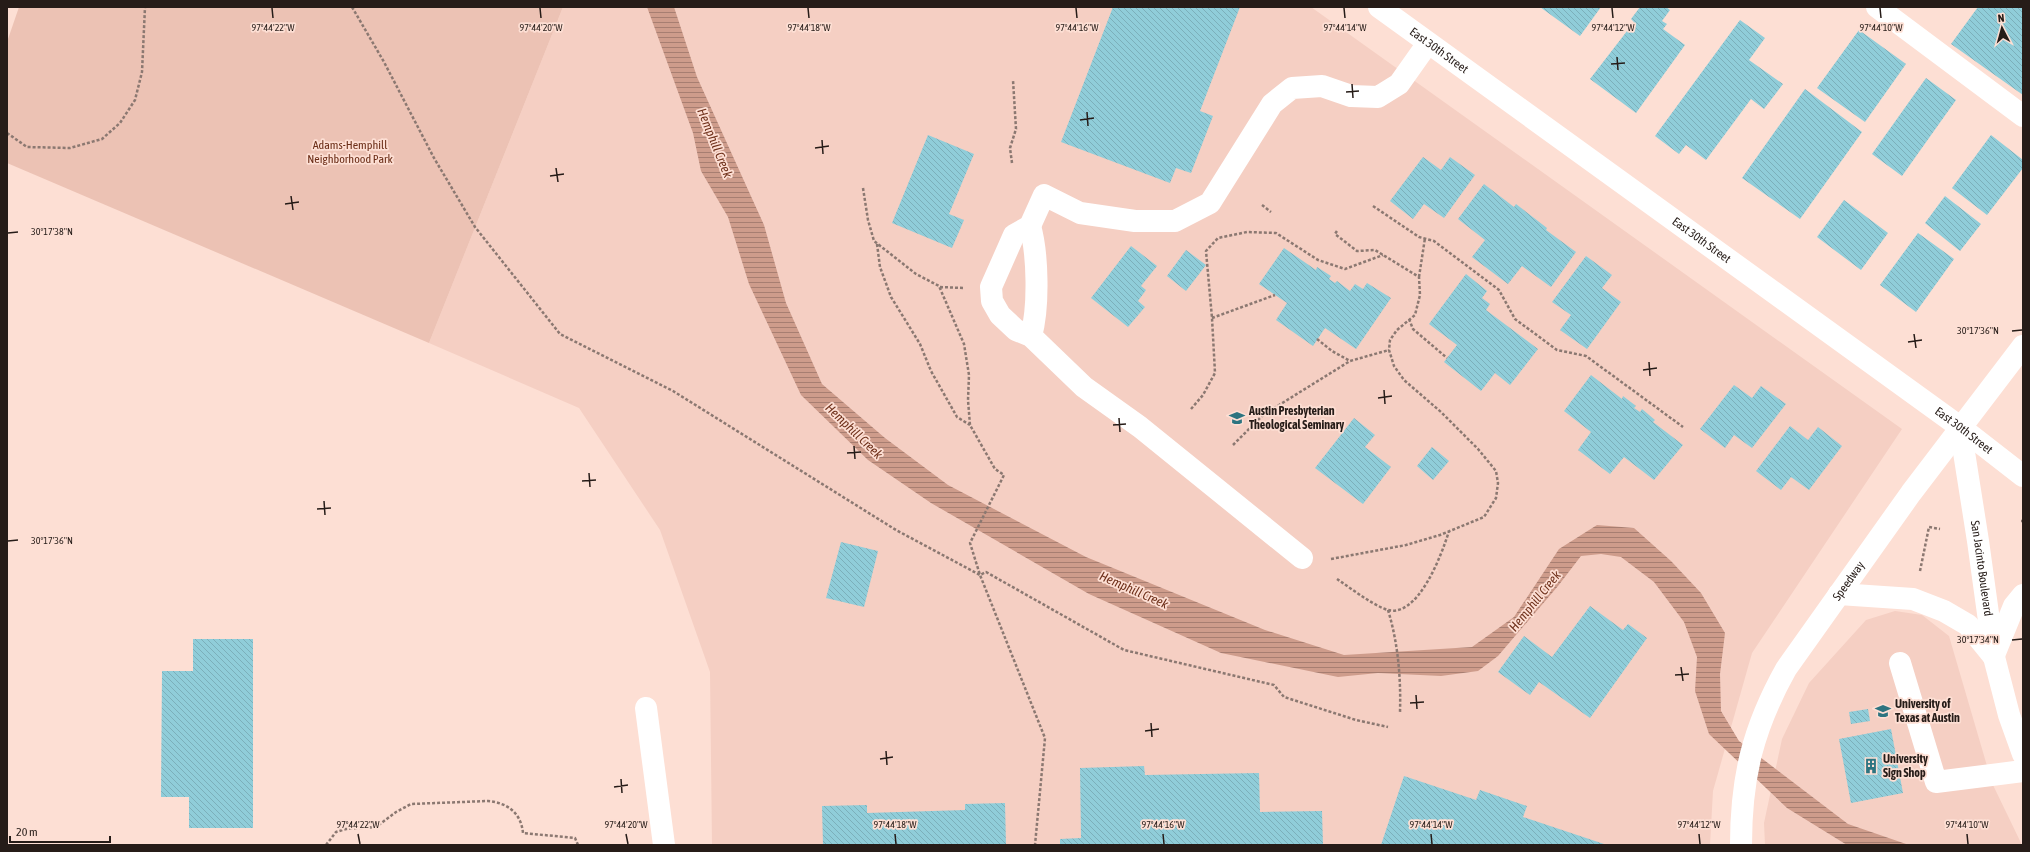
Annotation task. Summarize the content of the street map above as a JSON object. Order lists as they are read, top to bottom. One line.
{"streets":{"street":["East 30th Street","San Jacinto Boulevard","Speedway"]},"crossings":[["East 30th Street","San Jacinto Boulevard"],["East 30th Street","Speedway"],["San Jacinto Boulevard","Speedway"]],"water":["Hemphill Creek"],"parks":["Adams-Hemphill Neighborhood Park"],"places":{"school or university":["Austin Presbyterian Theological Seminary","University of Texas at Austin"],"building":["University Sign Shop"]},"scale_bar":"20 m","north":"top","coordinates":["97°44'22\"W","97°44'20\"W","97°44'18\"W","97°44'16\"W","97°44'14\"W","97°44'12\"W","97°44'10\"W","30°17'38\"N","30°17'36\"N","30°17'34\"N"]}
